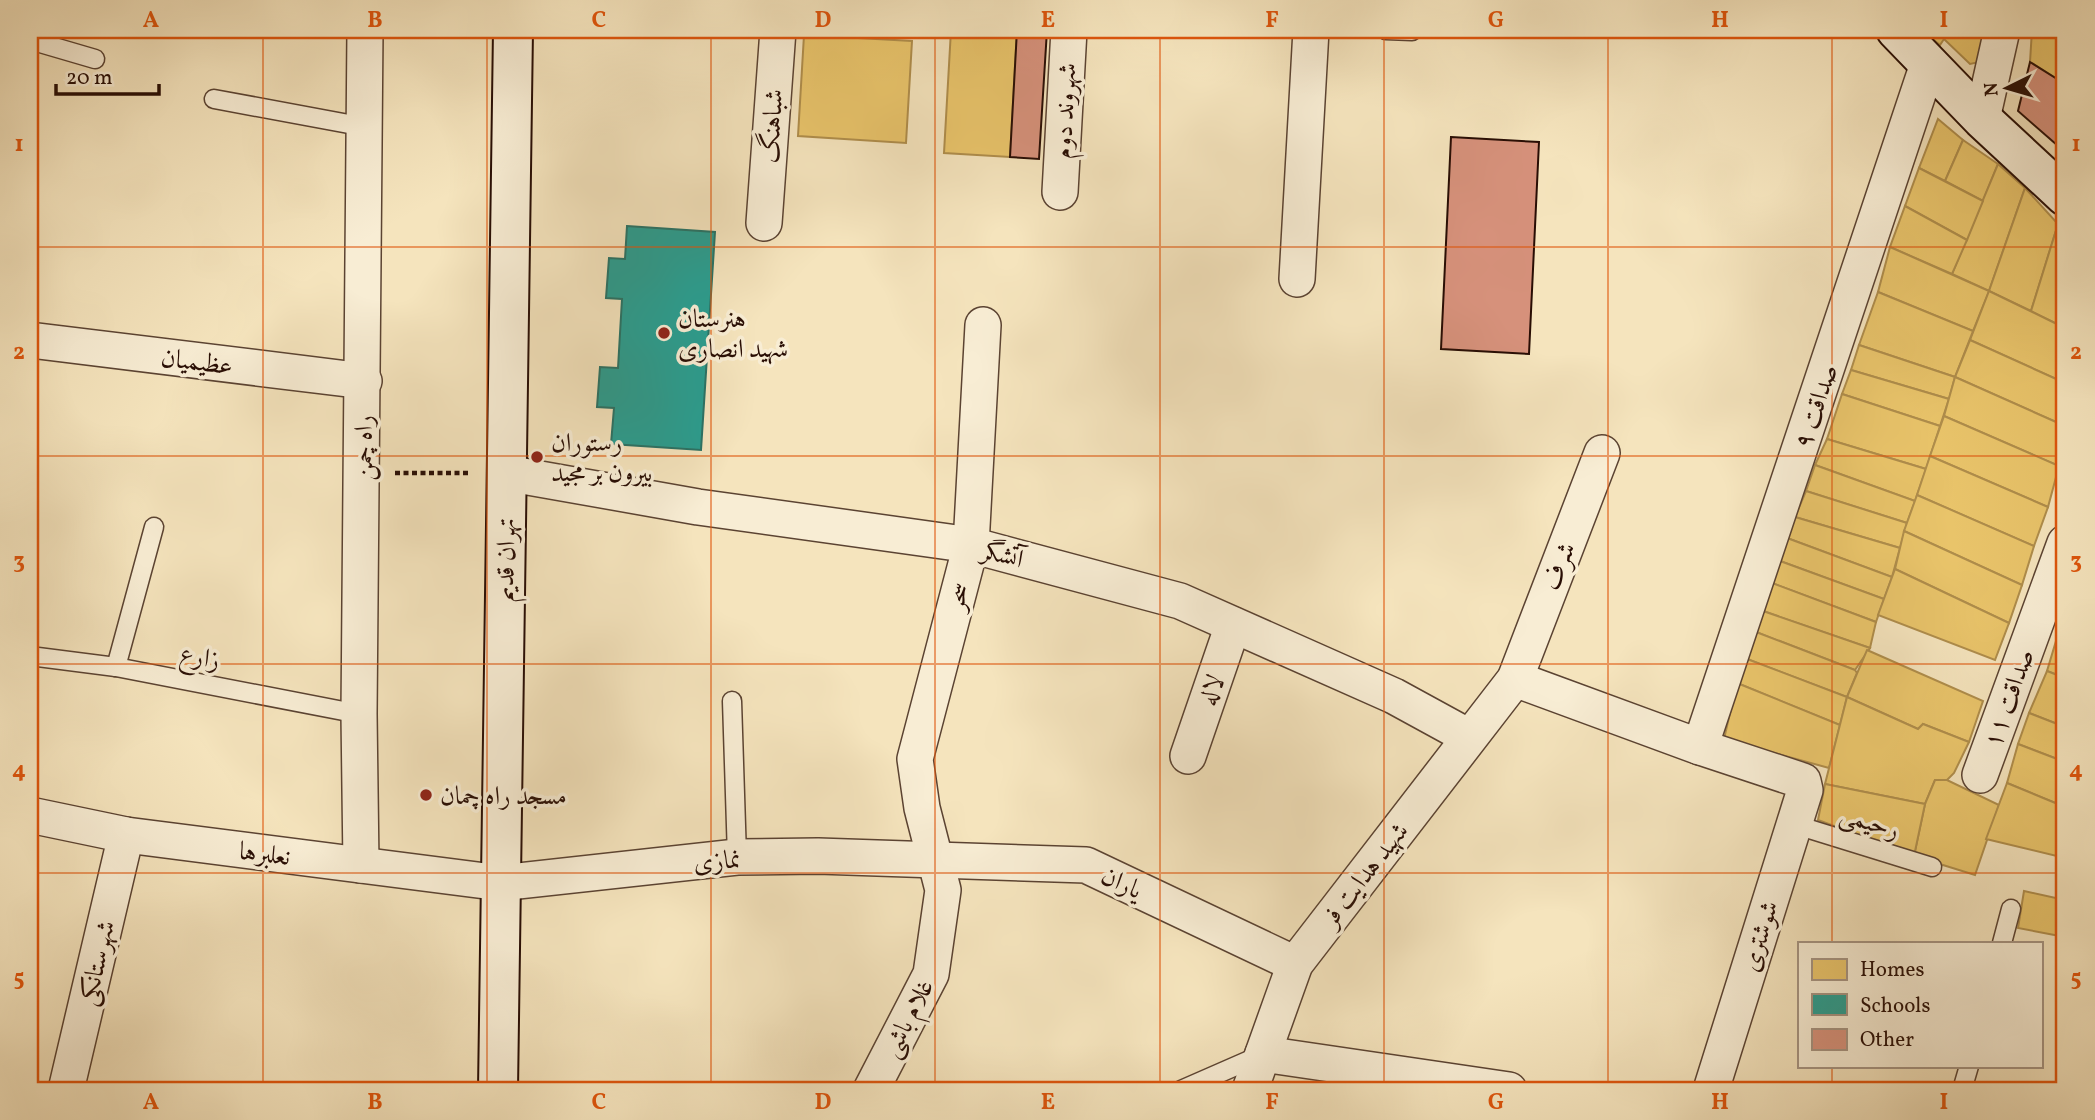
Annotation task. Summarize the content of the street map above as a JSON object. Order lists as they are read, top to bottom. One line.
{"streets":{"main road":["تهران قدیم"],"street":["شهروند دوم","شباهنگ","عظیمیان","صداقت ۹","راه چمن","آتشگر","شرف","سحر","لاله","صداقت ۱۱","نعلبرها","نمازی","شهید هدایت فر","یاران","شوشتری","شهرستانکی","غلام باشی"],"lane":["زارع","رحیمی"]},"crossings":[["عظیمیان","راه چمن"],["صداقت ۹","شوشتری"],["راه چمن","زارع"],["راه چمن","نعلبرها"],["آتشگر","تهران قدیم"],["آتشگر","سحر"],["آتشگر","لاله"],["آتشگر","شهید هدایت فر"],["تهران قدیم","نعلبرها"],["تهران قدیم","نمازی"],["شرف","شهید هدایت فر"],["سحر","نمازی"],["سحر","یاران"],["سحر","غلام باشی"],["رحیمی","شوشتری"],["نعلبرها","نمازی"],["نعلبرها","شهرستانکی"],["نمازی","یاران"],["نمازی","غلام باشی"],["شهید هدایت فر","یاران"],["یاران","غلام باشی"]],"places":["هنرستان شهید انصاری","رستوران بیرون بر مجید","مسجد راه چمان"],"legend":["Homes","Schools","Other"],"scale_bar":"20 m","north":"left","grid":{"columns":["A","B","C","D","E","F","G","H","I"],"rows":["1","2","3","4","5"]}}
